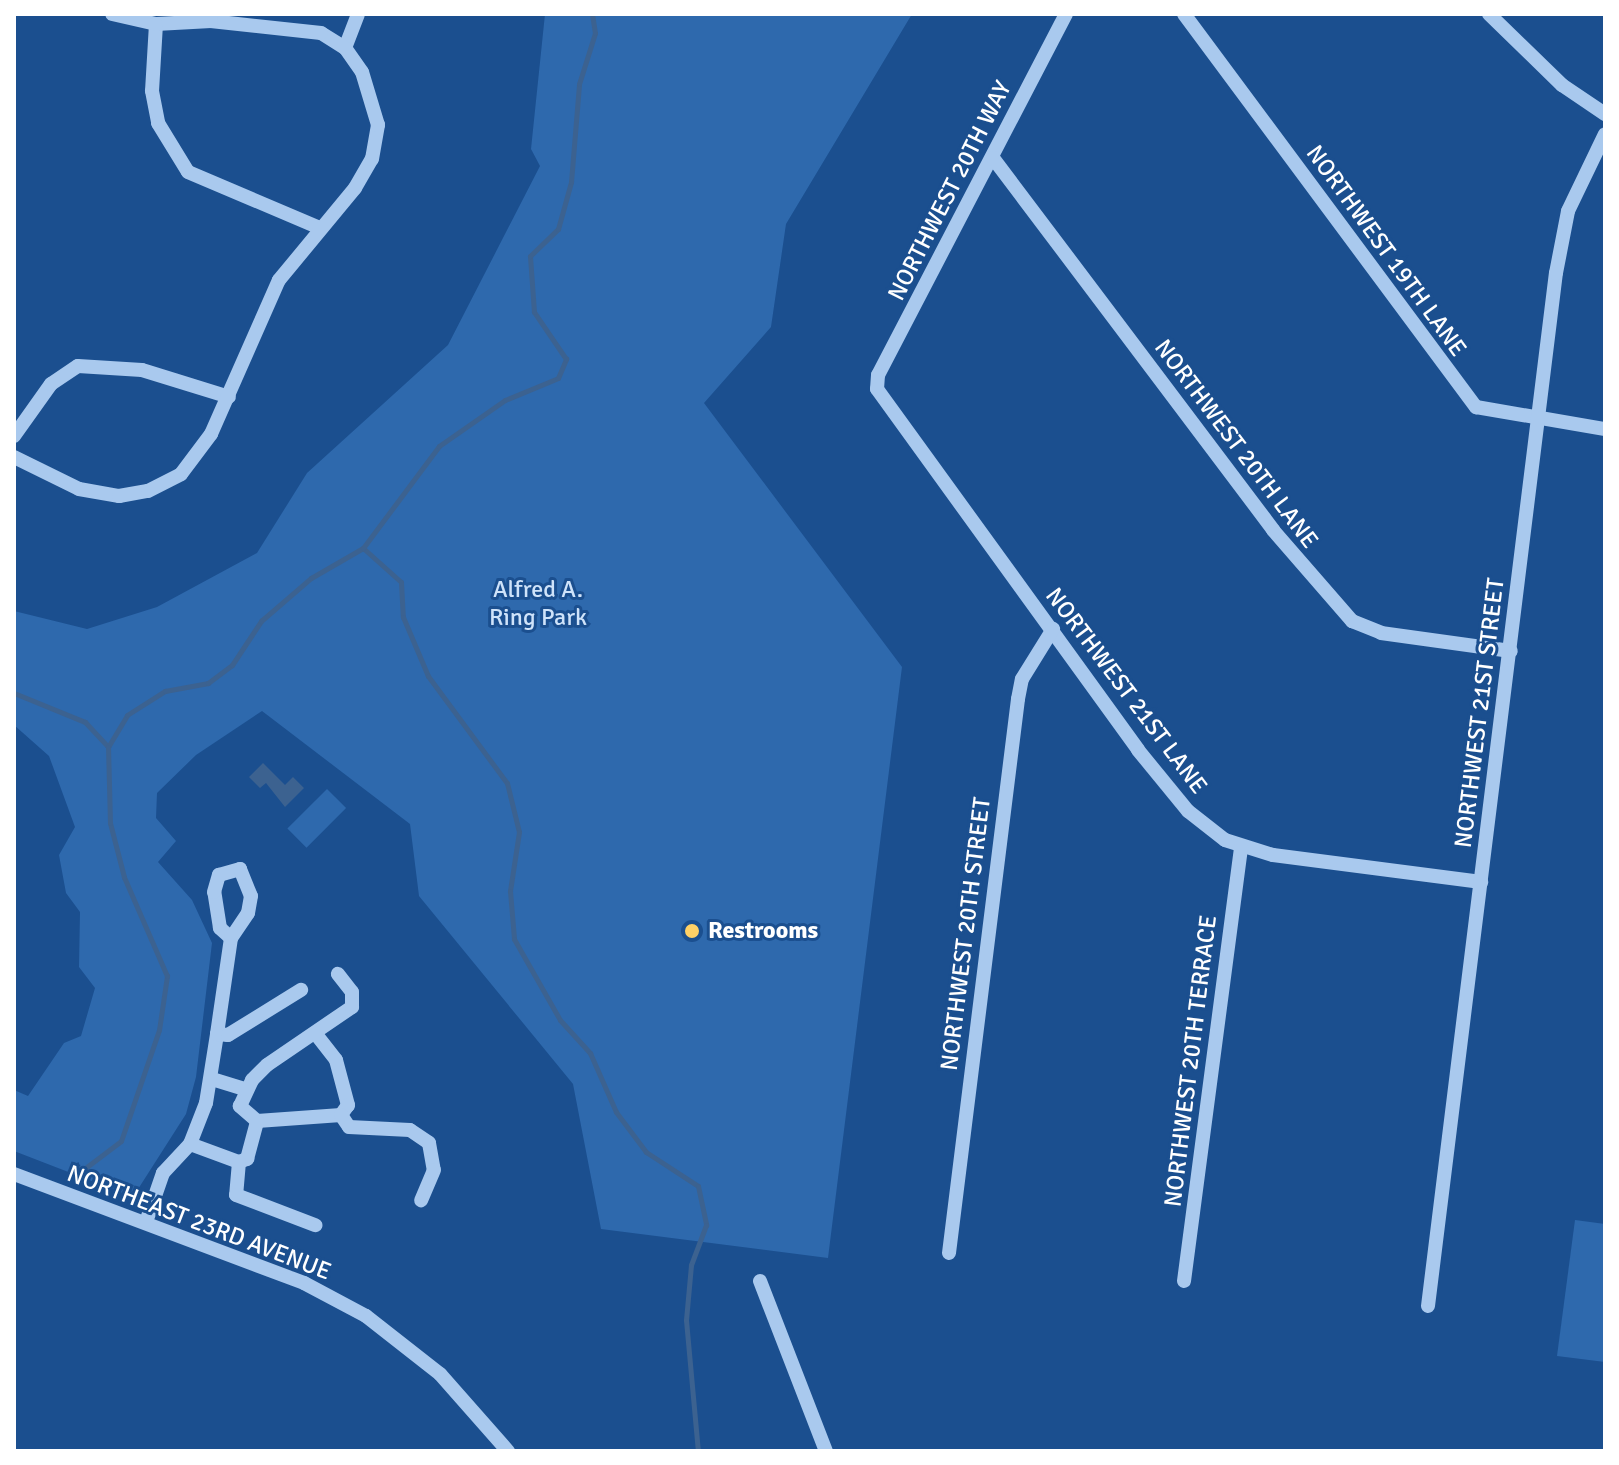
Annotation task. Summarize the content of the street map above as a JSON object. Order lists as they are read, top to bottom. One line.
{"streets":{"street":["NORTHWEST 20TH WAY","NORTHWEST 19TH LANE","NORTHWEST 20TH LANE","NORTHWEST 21ST LANE","NORTHWEST 21ST STREET","NORTHWEST 20TH STREET","NORTHWEST 20TH TERRACE","NORTHEAST 23RD AVENUE"]},"crossings":[["NORTHWEST 20TH WAY","NORTHWEST 20TH LANE"],["NORTHWEST 20TH WAY","NORTHWEST 21ST LANE"],["NORTHWEST 19TH LANE","NORTHWEST 21ST STREET"],["NORTHWEST 20TH LANE","NORTHWEST 21ST STREET"],["NORTHWEST 21ST LANE","NORTHWEST 21ST STREET"],["NORTHWEST 21ST LANE","NORTHWEST 20TH STREET"],["NORTHWEST 21ST LANE","NORTHWEST 20TH TERRACE"]],"parks":["Alfred A. Ring Park"],"places":["Restrooms"]}
